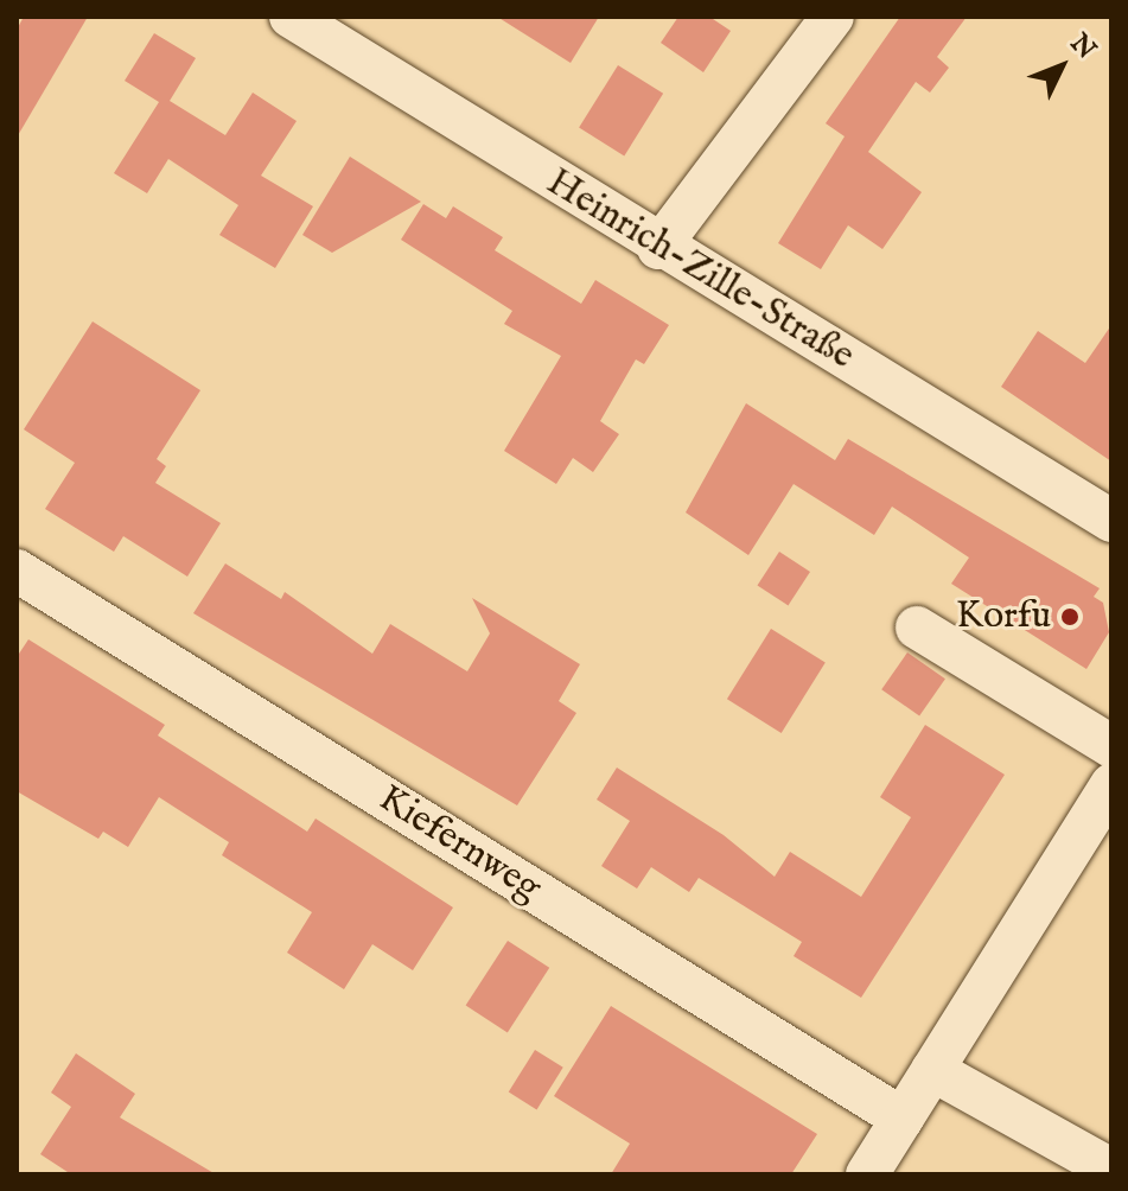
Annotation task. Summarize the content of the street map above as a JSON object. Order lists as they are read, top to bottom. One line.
{"streets":{"street":["Heinrich-Zille-Straße","Kiefernweg"]},"places":["Korfu"],"north":"top right"}
